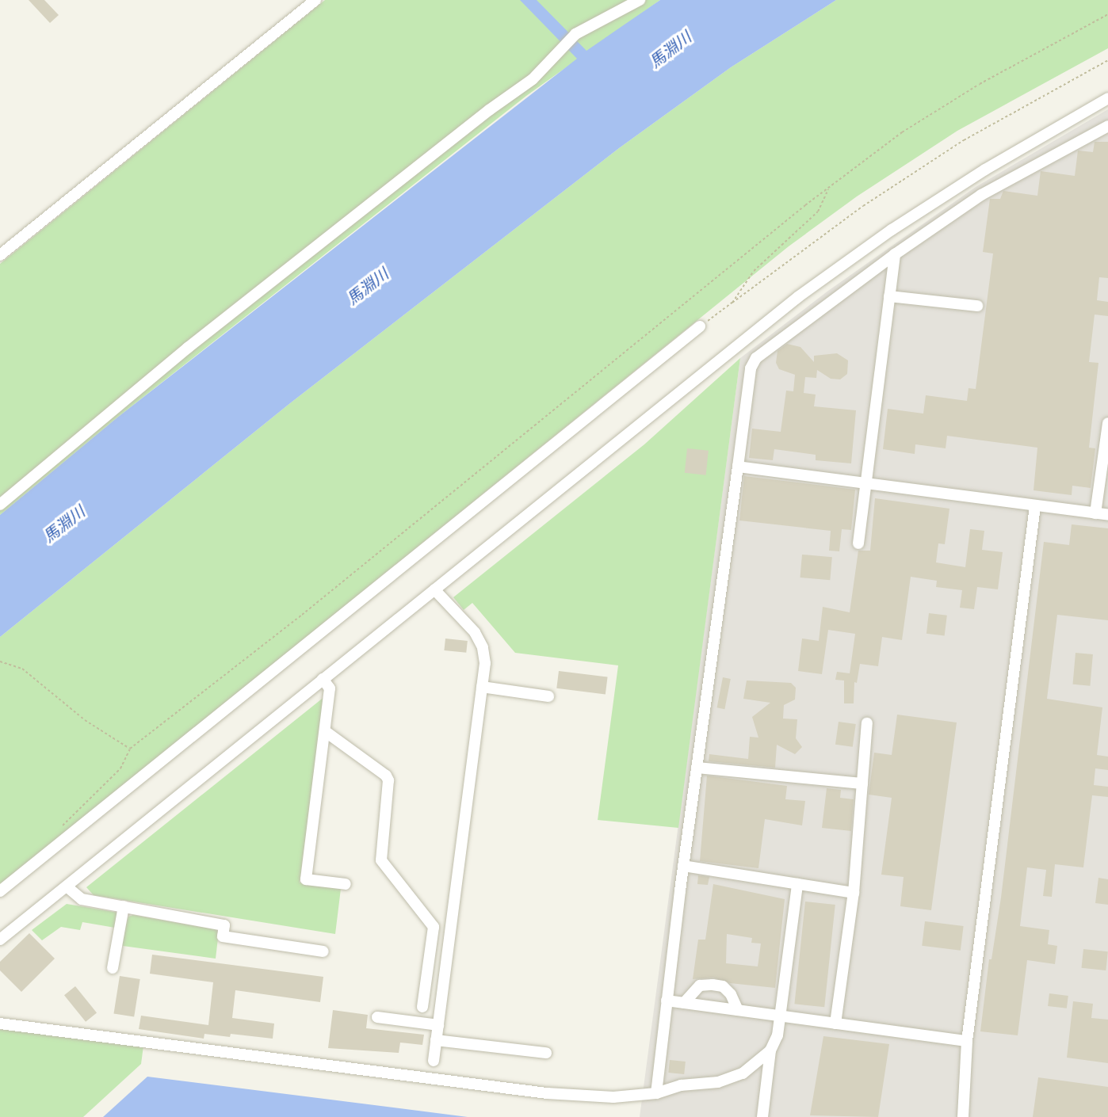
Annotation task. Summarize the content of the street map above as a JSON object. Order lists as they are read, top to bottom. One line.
{"water":["馬淵川"]}
